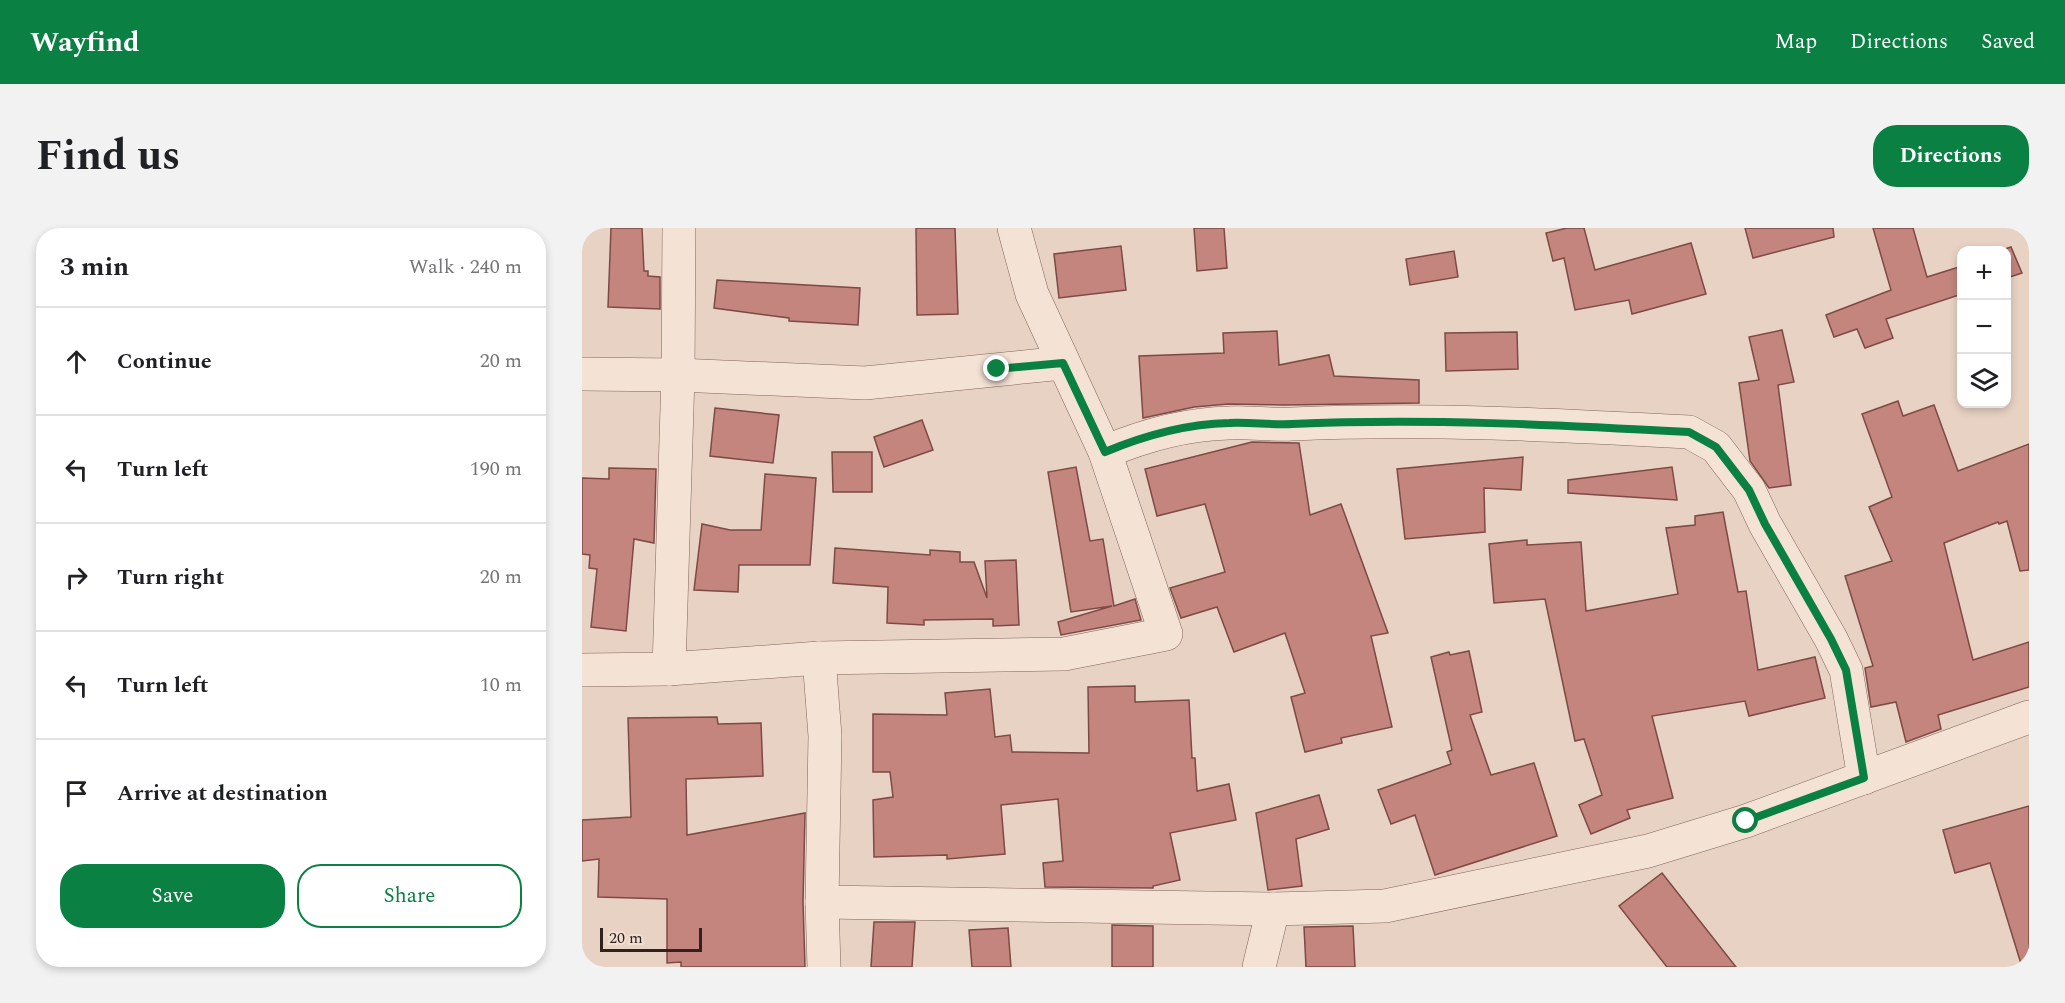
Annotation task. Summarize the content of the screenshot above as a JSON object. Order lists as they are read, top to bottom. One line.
{"scale_bar":"20 m","page":{"header":"Wayfind","nav":["Map","Directions","Saved"],"title":"Find us","buttons":["Directions",["Save","Share"]],"heading":["3 min","Walk · 240 m"],"map_buttons":["+","−"],"list":[["Continue","20 m"],["Turn left","190 m"],["Turn right","20 m"],["Turn left","10 m"],"Arrive at destination"],"scale":"20 m"}}
